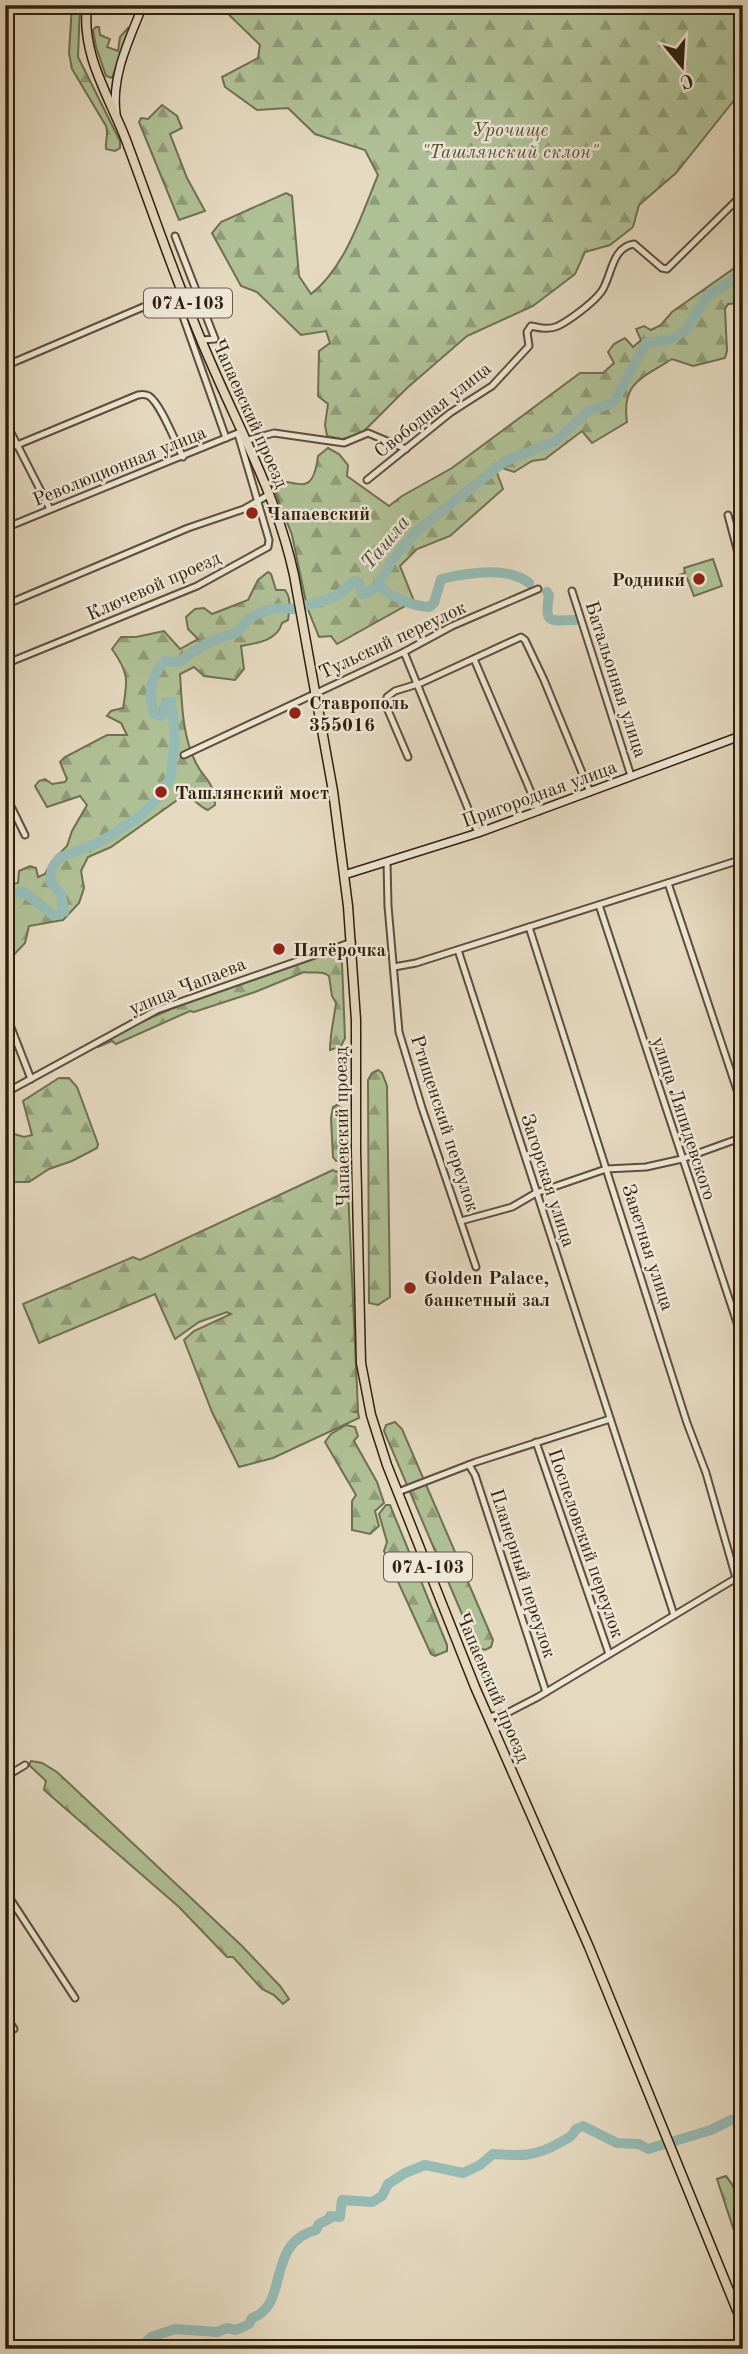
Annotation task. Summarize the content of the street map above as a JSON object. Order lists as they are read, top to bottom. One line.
{"streets":{"main road":["07А-103","Чапаевский проезд"],"street":["Свободная улица","Революционная улица","Ключевой проезд","Тульский переулок","Батальонная улица","Пригородная улица","улица Чапаева","улица Ляпидевского","Ртищенский переулок","Загорская улица","Заветная улица","Поспеловский переулок","Планерный переулок"]},"crossings":[["Чапаевский проезд","Революционная улица"],["Чапаевский проезд","Ключевой проезд"],["Чапаевский проезд","Тульский переулок"],["Чапаевский проезд","Пригородная улица"],["Чапаевский проезд","улица Чапаева"],["Чапаевский проезд","Планерный переулок"],["Революционная улица","Ключевой проезд"],["Батальонная улица","Пригородная улица"],["Пригородная улица","Ртищенский переулок"],["Загорская улица","Планерный переулок"],["Заветная улица","Планерный переулок"],["Поспеловский переулок","Планерный переулок"]],"water":["Ташла"],"parks":["Урочище \"Ташлянский склон\""],"places":["Чапаевский","Родники","Ставрополь 355016","Ташлянский мост","Пятёрочка","Golden Palace, банкетный зал"],"north":"bottom"}
